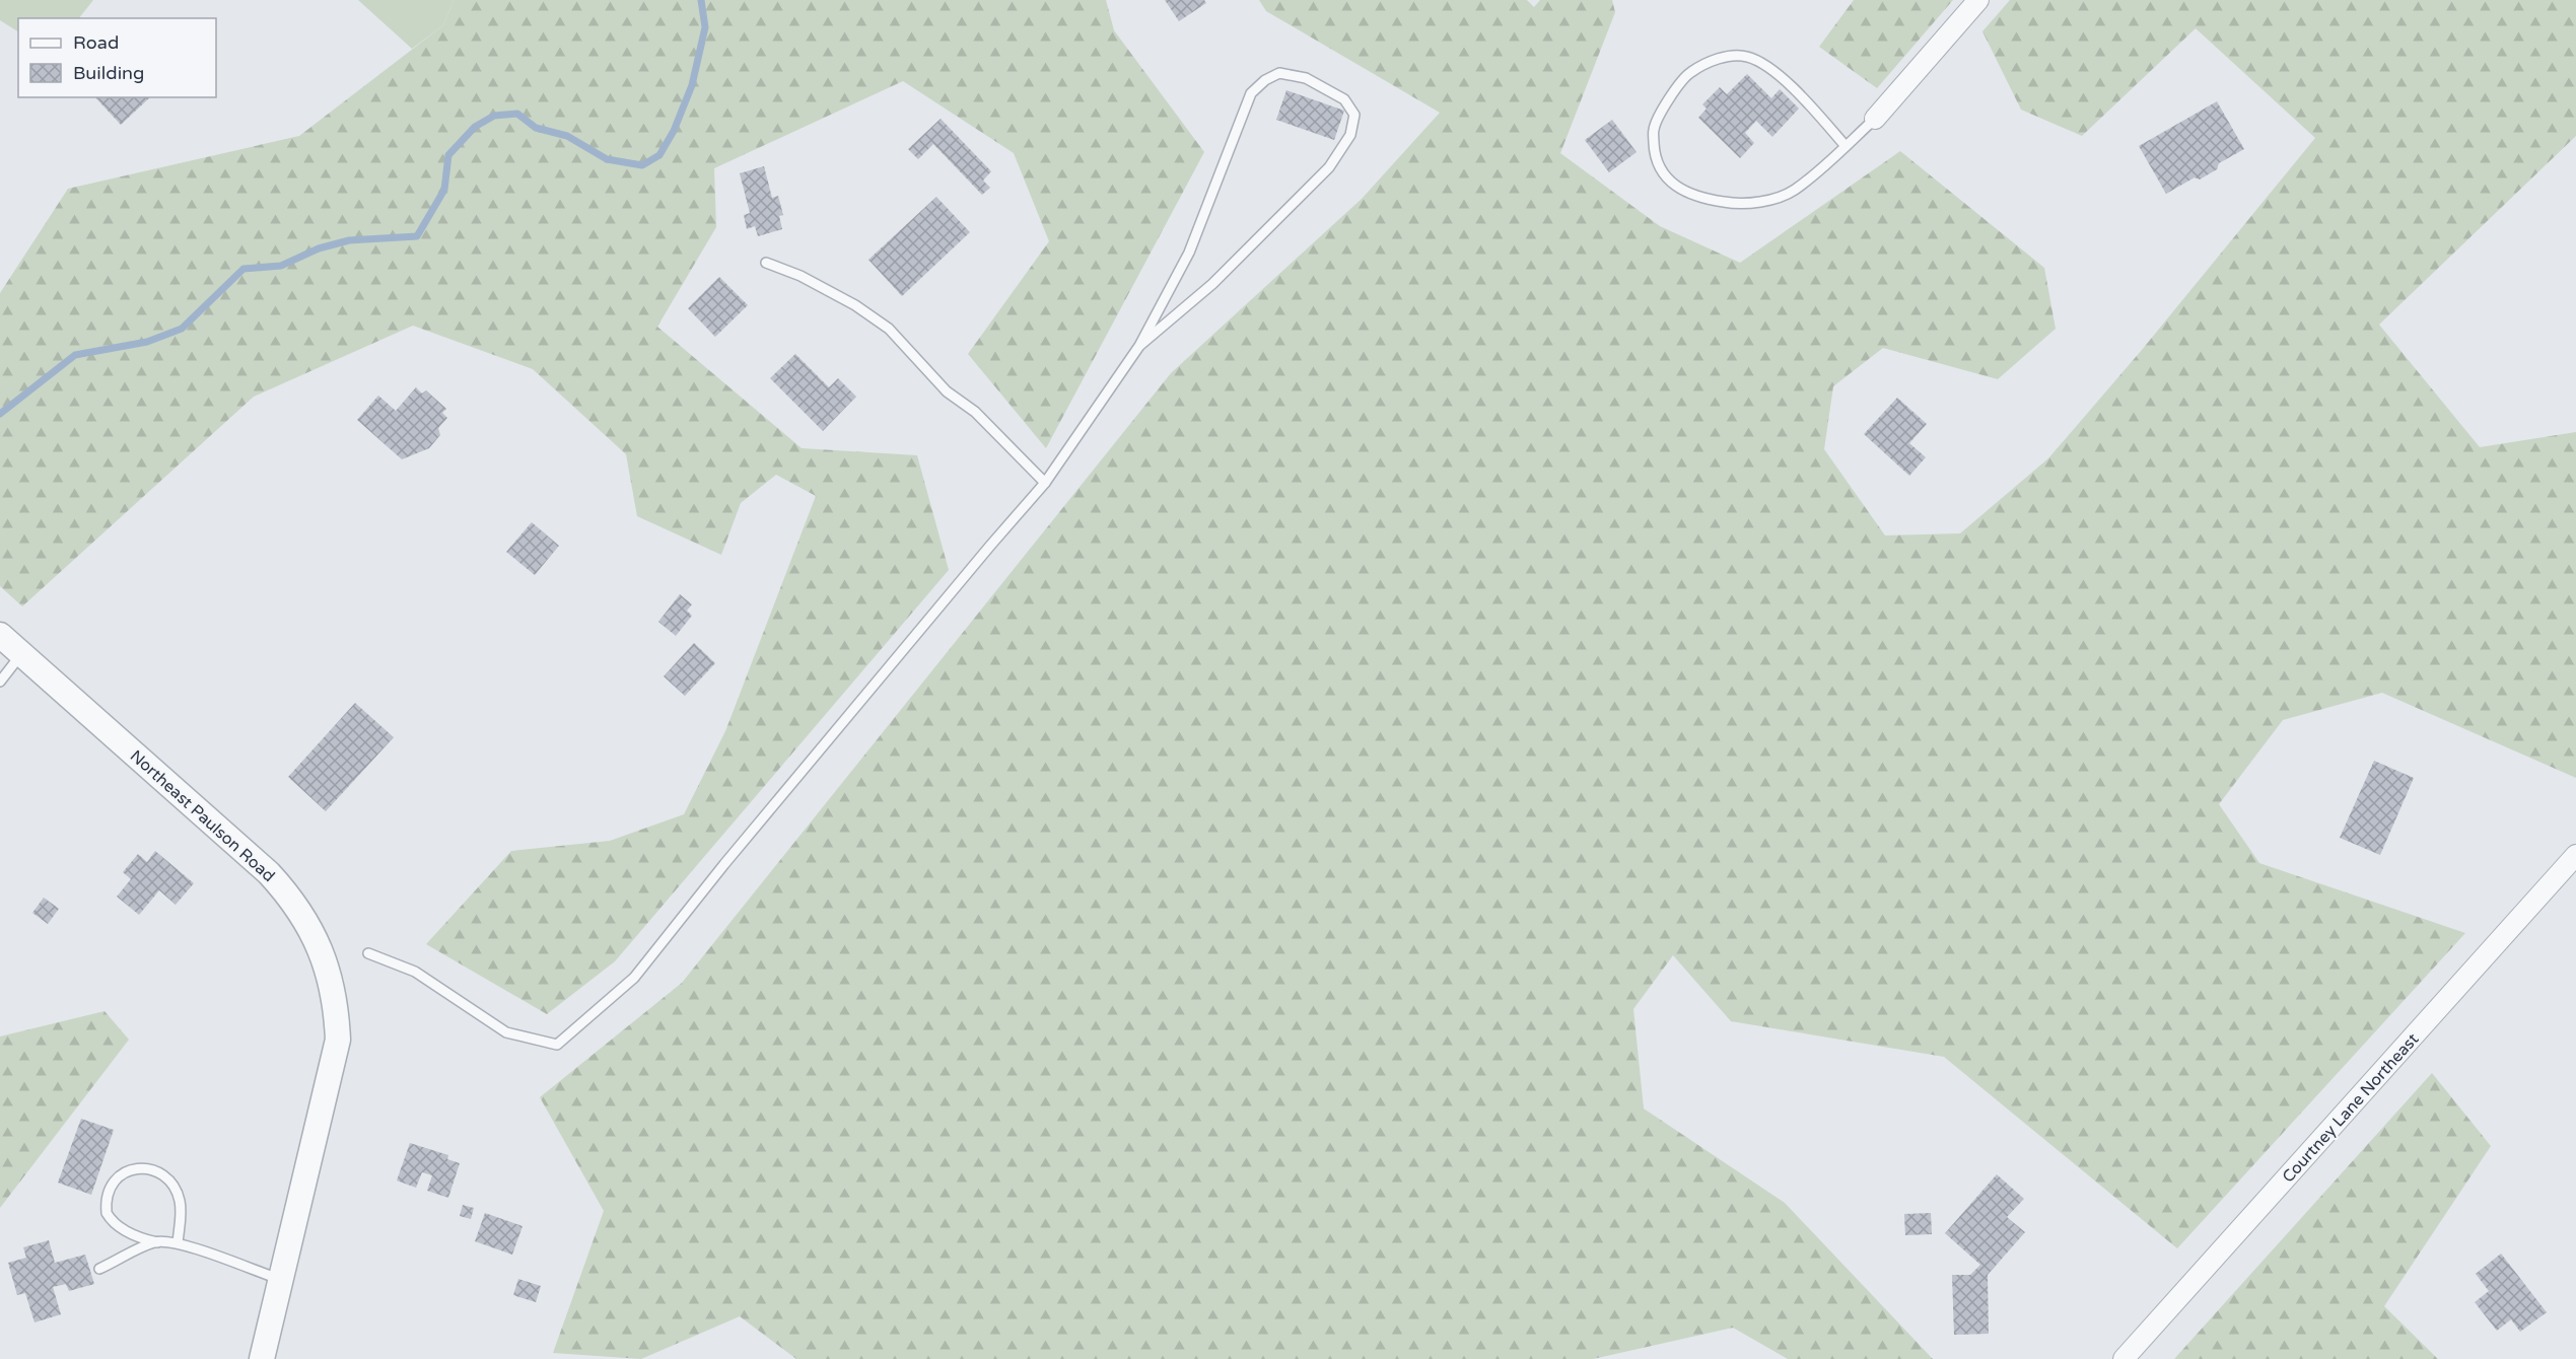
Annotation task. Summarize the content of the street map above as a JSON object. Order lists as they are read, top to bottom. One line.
{"streets":{"street":["Northeast Paulson Road","Courtney Lane Northeast"]},"legend":["Road","Building"]}
